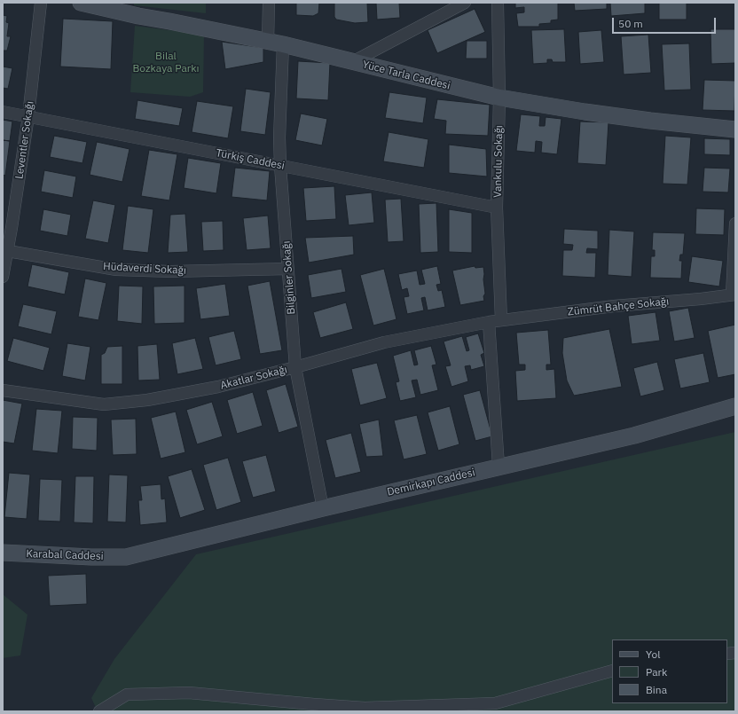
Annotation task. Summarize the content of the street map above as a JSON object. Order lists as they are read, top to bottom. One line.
{"streets":{"street":["Yüce Tarla Caddesi","Leventler Sokağı","Türkiş Caddesi","Vankulu Sokağı","Hüdaverdi Sokağı","Bilginler Sokağı","Zümrüt Bahçe Sokağı","Akatlar Sokağı","Demirkapı Caddesi","Karabal Caddesi"]},"crossings":[["Yüce Tarla Caddesi","Vankulu Sokağı"],["Yüce Tarla Caddesi","Bilginler Sokağı"],["Leventler Sokağı","Türkiş Caddesi"],["Leventler Sokağı","Hüdaverdi Sokağı"],["Türkiş Caddesi","Vankulu Sokağı"],["Türkiş Caddesi","Bilginler Sokağı"],["Vankulu Sokağı","Zümrüt Bahçe Sokağı"],["Vankulu Sokağı","Akatlar Sokağı"],["Hüdaverdi Sokağı","Bilginler Sokağı"],["Bilginler Sokağı","Akatlar Sokağı"],["Bilginler Sokağı","Demirkapı Caddesi"],["Zümrüt Bahçe Sokağı","Akatlar Sokağı"],["Demirkapı Caddesi","Karabal Caddesi"]],"parks":["Bilal Bozkaya Parkı"],"legend":["Yol","Park","Bina"],"scale_bar":"50 m"}
